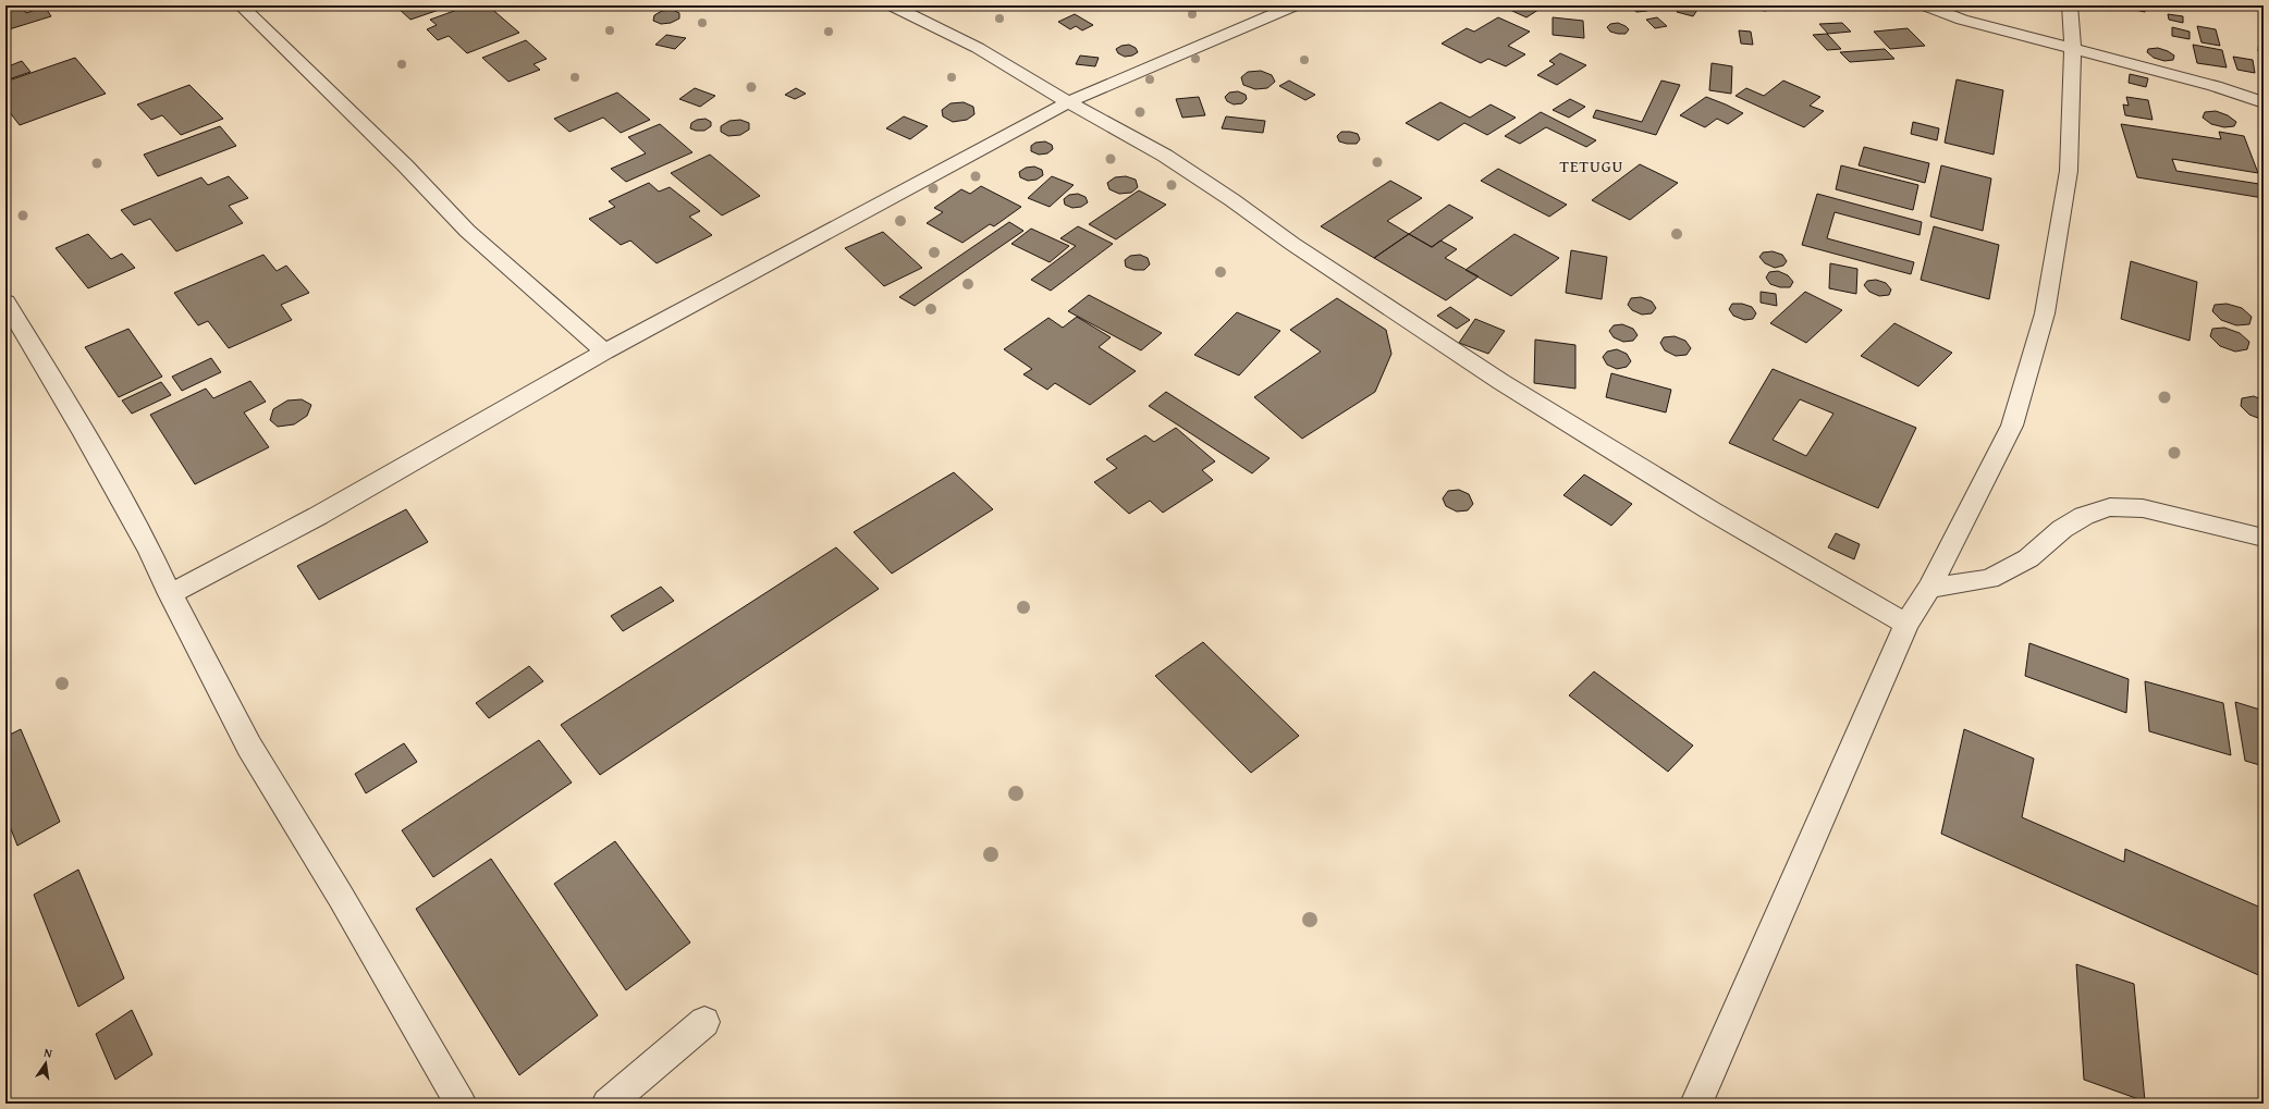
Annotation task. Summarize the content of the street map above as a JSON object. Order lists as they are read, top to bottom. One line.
{"districts":["TETUGU"],"north":"top"}
